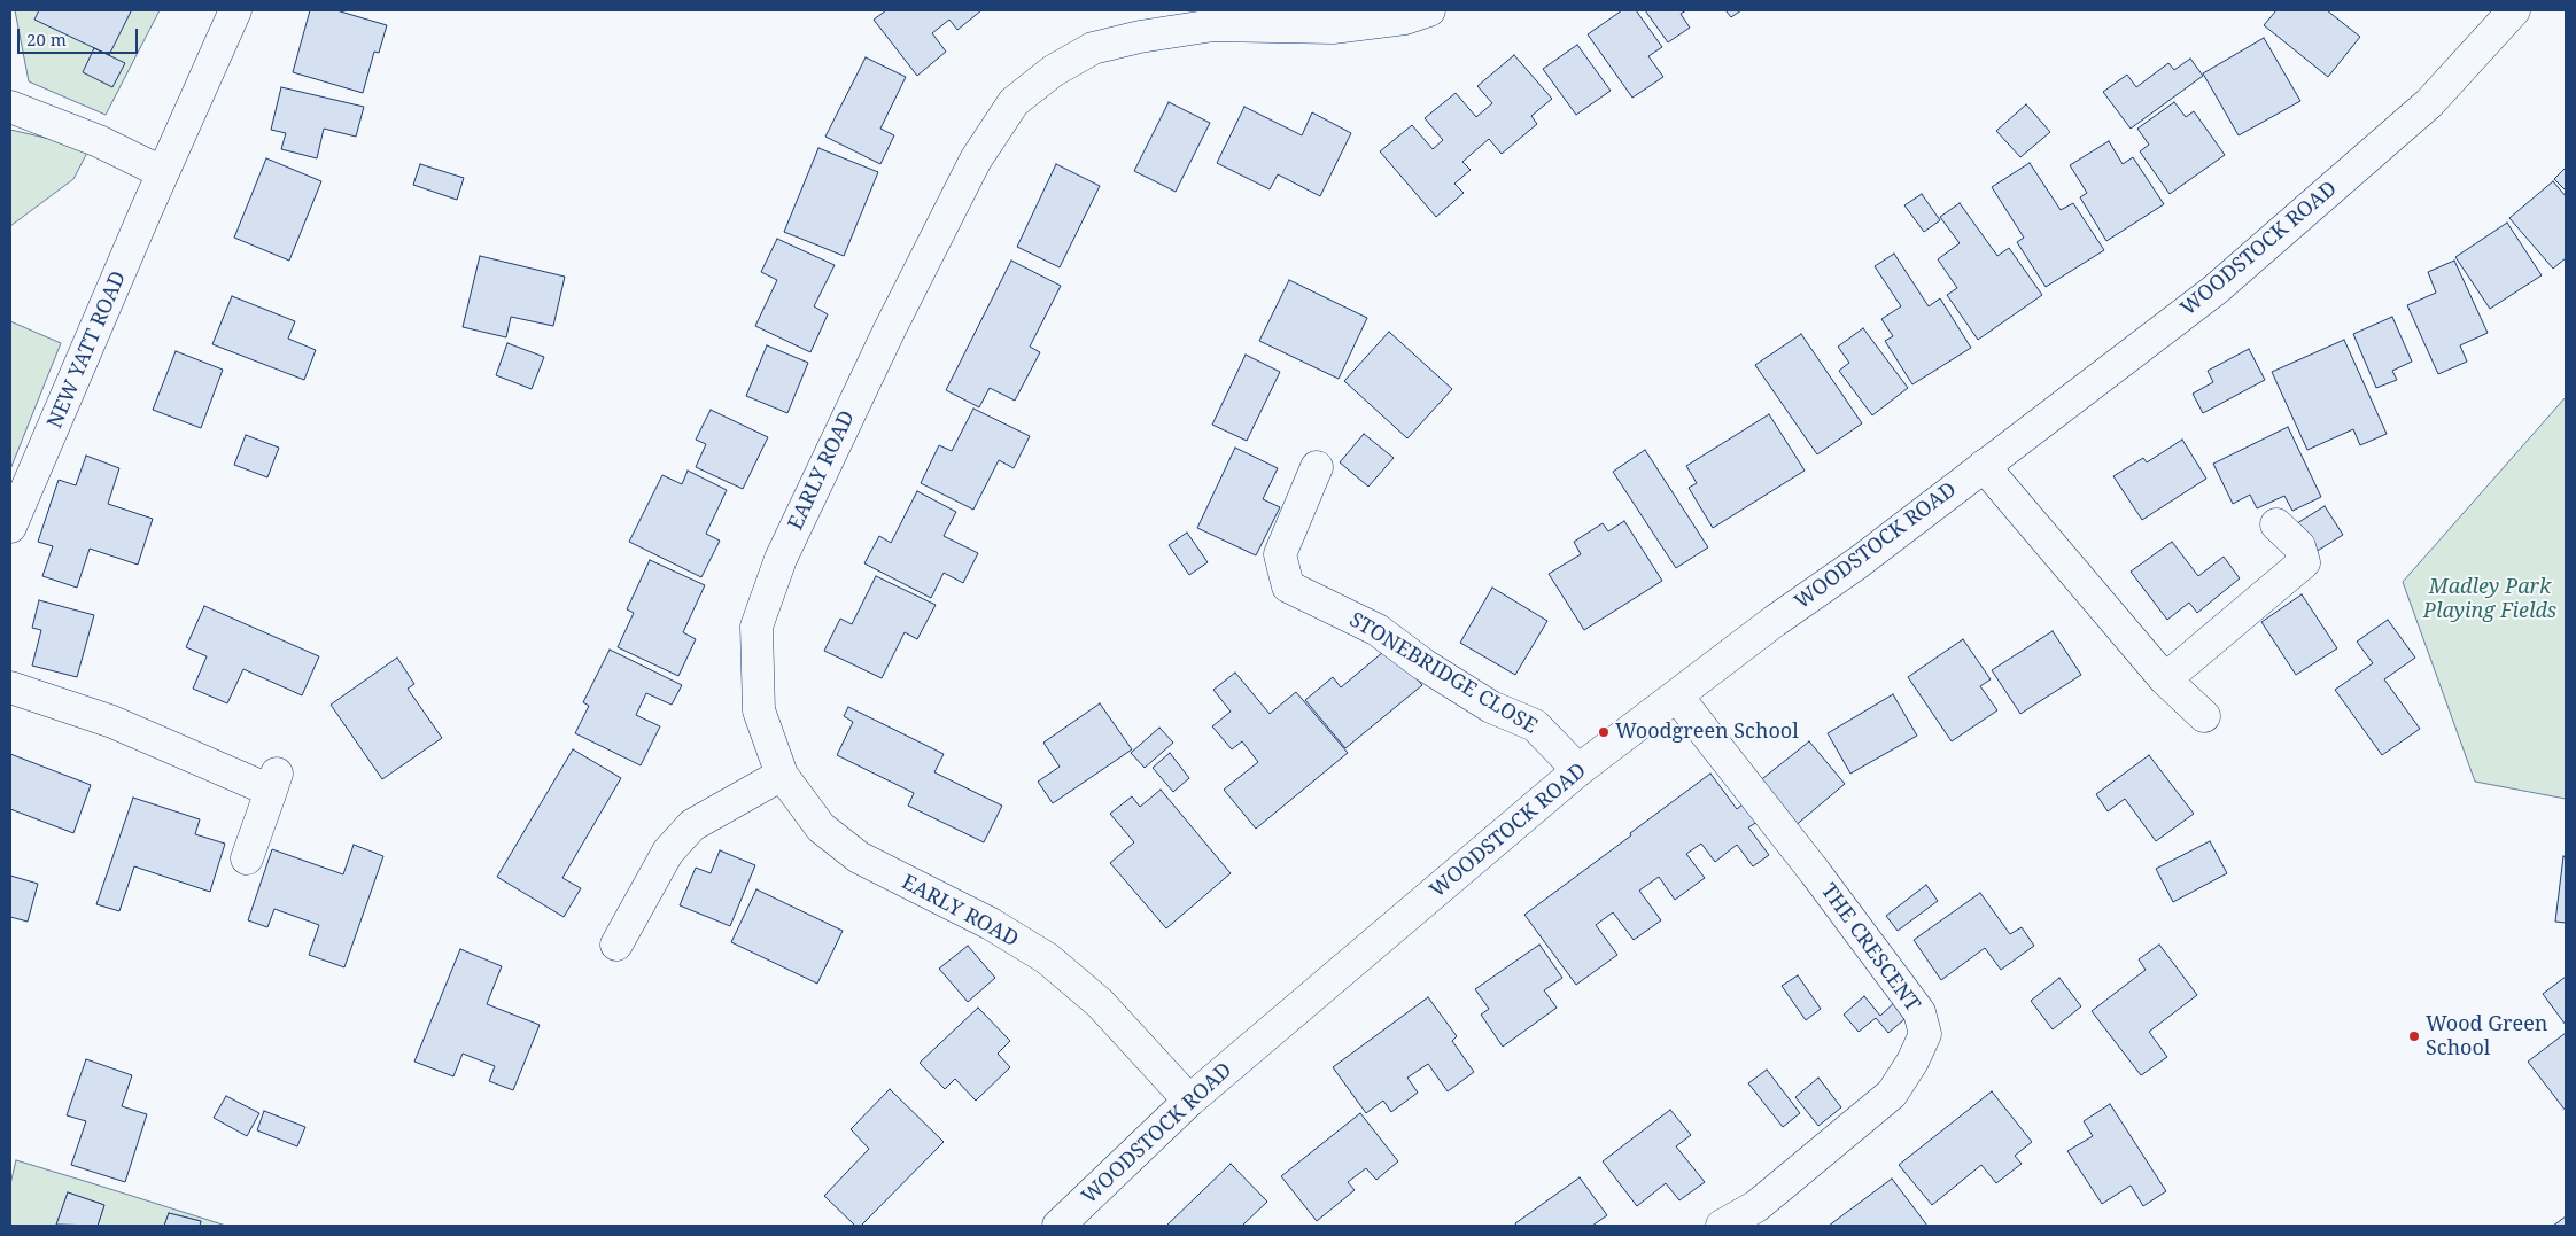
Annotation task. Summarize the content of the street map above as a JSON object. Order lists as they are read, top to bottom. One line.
{"streets":{"street":["WOODSTOCK ROAD","NEW YATT ROAD","EARLY ROAD","STONEBRIDGE CLOSE","THE CRESCENT"]},"crossings":[["WOODSTOCK ROAD","EARLY ROAD"],["WOODSTOCK ROAD","STONEBRIDGE CLOSE"],["WOODSTOCK ROAD","THE CRESCENT"]],"parks":["Madley Park Playing Fields"],"places":["Woodgreen School","Wood Green School"],"scale_bar":"20 m"}
